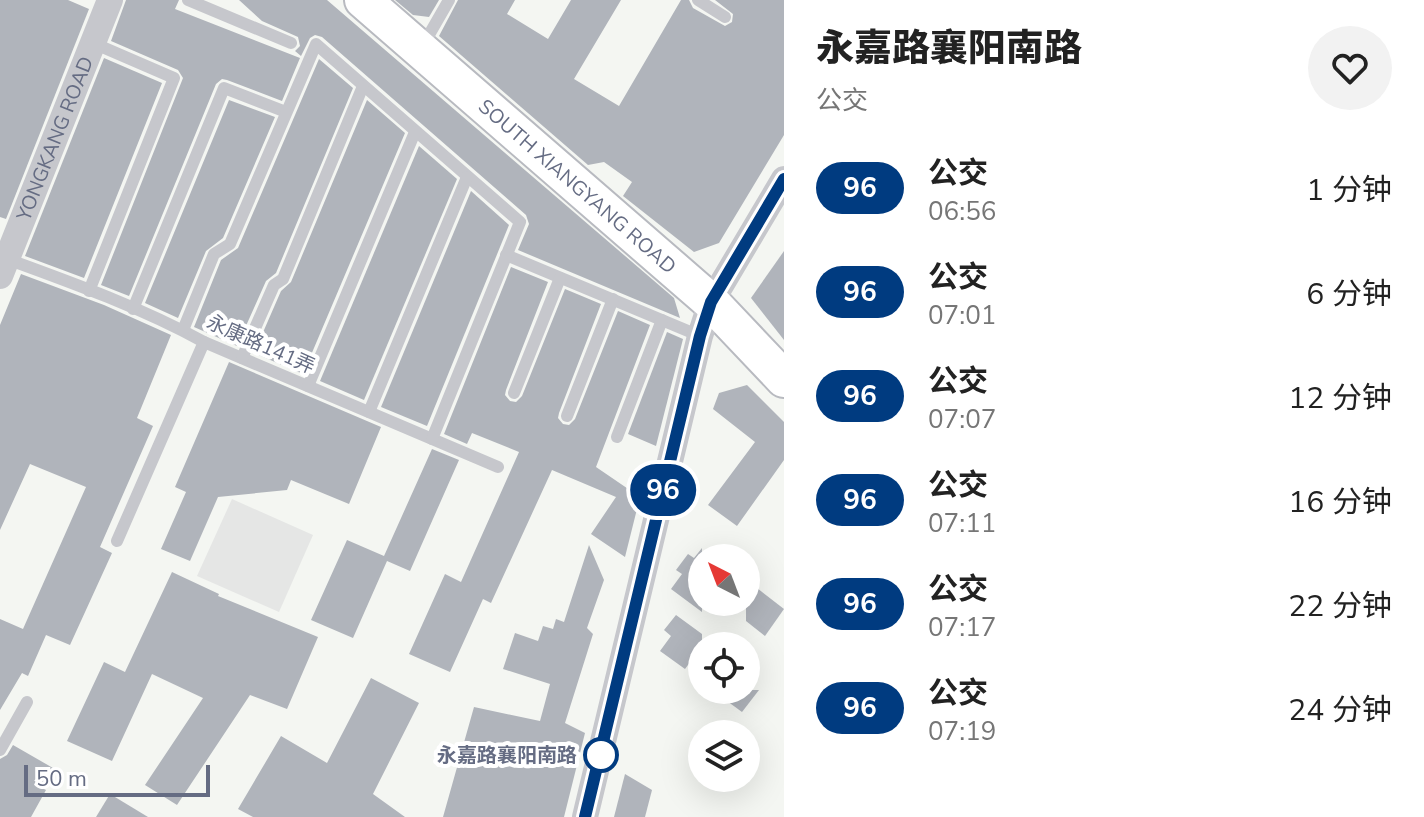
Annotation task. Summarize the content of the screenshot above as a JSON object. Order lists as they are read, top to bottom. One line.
{"streets":{"street":["YONGKANG ROAD","SOUTH XIANGYANG ROAD"],"lane":["永康路141弄"]},"crossings":[["YONGKANG ROAD","永康路141弄"]],"places":["永嘉路襄阳南路"],"lines":["bus line 96"],"scale_bar":"50 m","north":"top left","page":{"on_map":"96","heading":["永嘉路襄阳南路","公交"],"list":[{"mark":"96","name":"公交","note":"06:56","value":"1 分钟"},{"mark":"96","name":"公交","note":"07:01","value":"6 分钟"},{"mark":"96","name":"公交","note":"07:07","value":"12 分钟"},{"mark":"96","name":"公交","note":"07:11","value":"16 分钟"},{"mark":"96","name":"公交","note":"07:17","value":"22 分钟"},{"mark":"96","name":"公交","note":"07:19","value":"24 分钟"}],"scale":"50 m"}}
